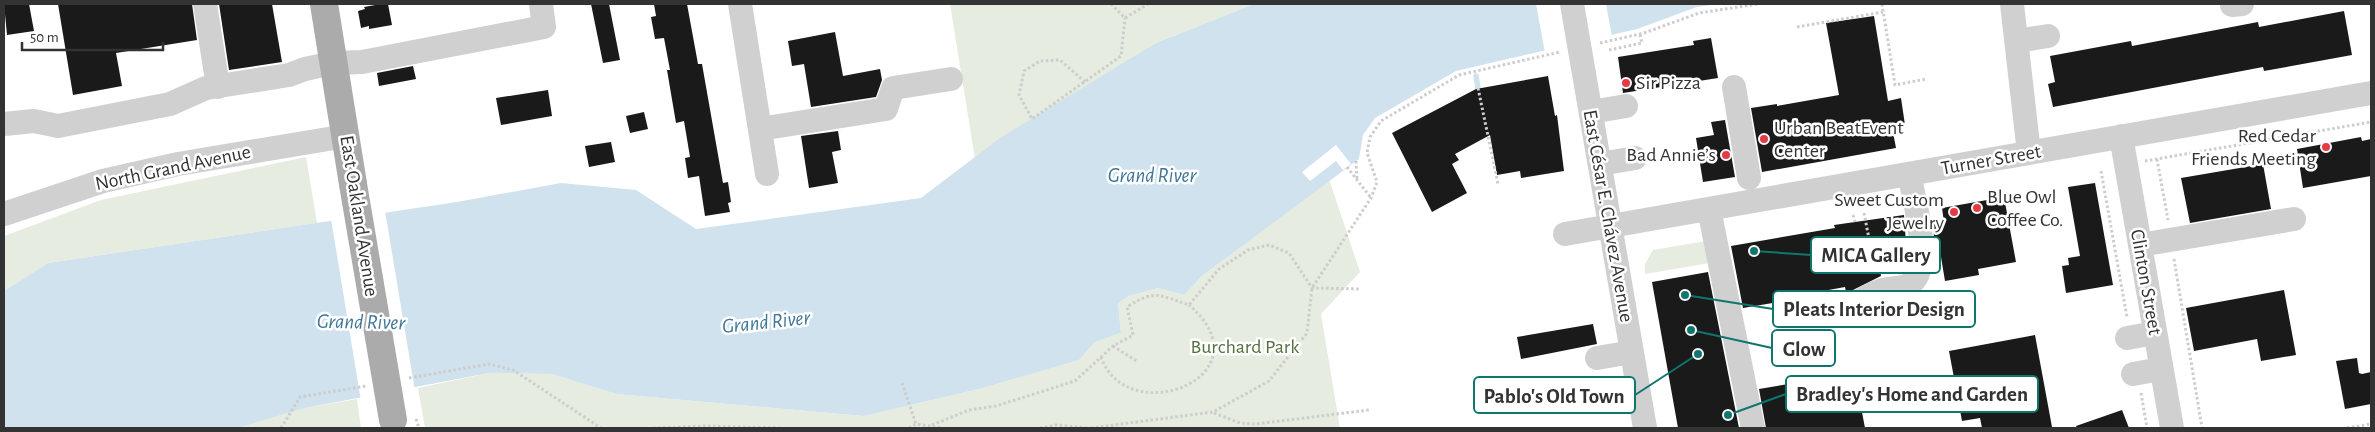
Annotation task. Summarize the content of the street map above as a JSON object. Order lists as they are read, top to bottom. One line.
{"streets":{"main road":["East Oakland Avenue"],"street":["Turner Street","North Grand Avenue","East César E. Chávez Avenue","Clinton Street"]},"crossings":[["Turner Street","East César E. Chávez Avenue"],["Turner Street","Clinton Street"],["North Grand Avenue","East Oakland Avenue"]],"water":["Grand River"],"parks":["Burchard Park"],"places":["Sir Pizza","Urban BeatEvent Center","Red Cedar Friends Meeting","Bad Annie’s","Blue Owl Coffee Co.","Sweet Custom Jewelry","MICA Gallery","Pleats Interior Design","Glow","Pablo's Old Town","Bradley's Home and Garden"],"scale_bar":"50 m"}
